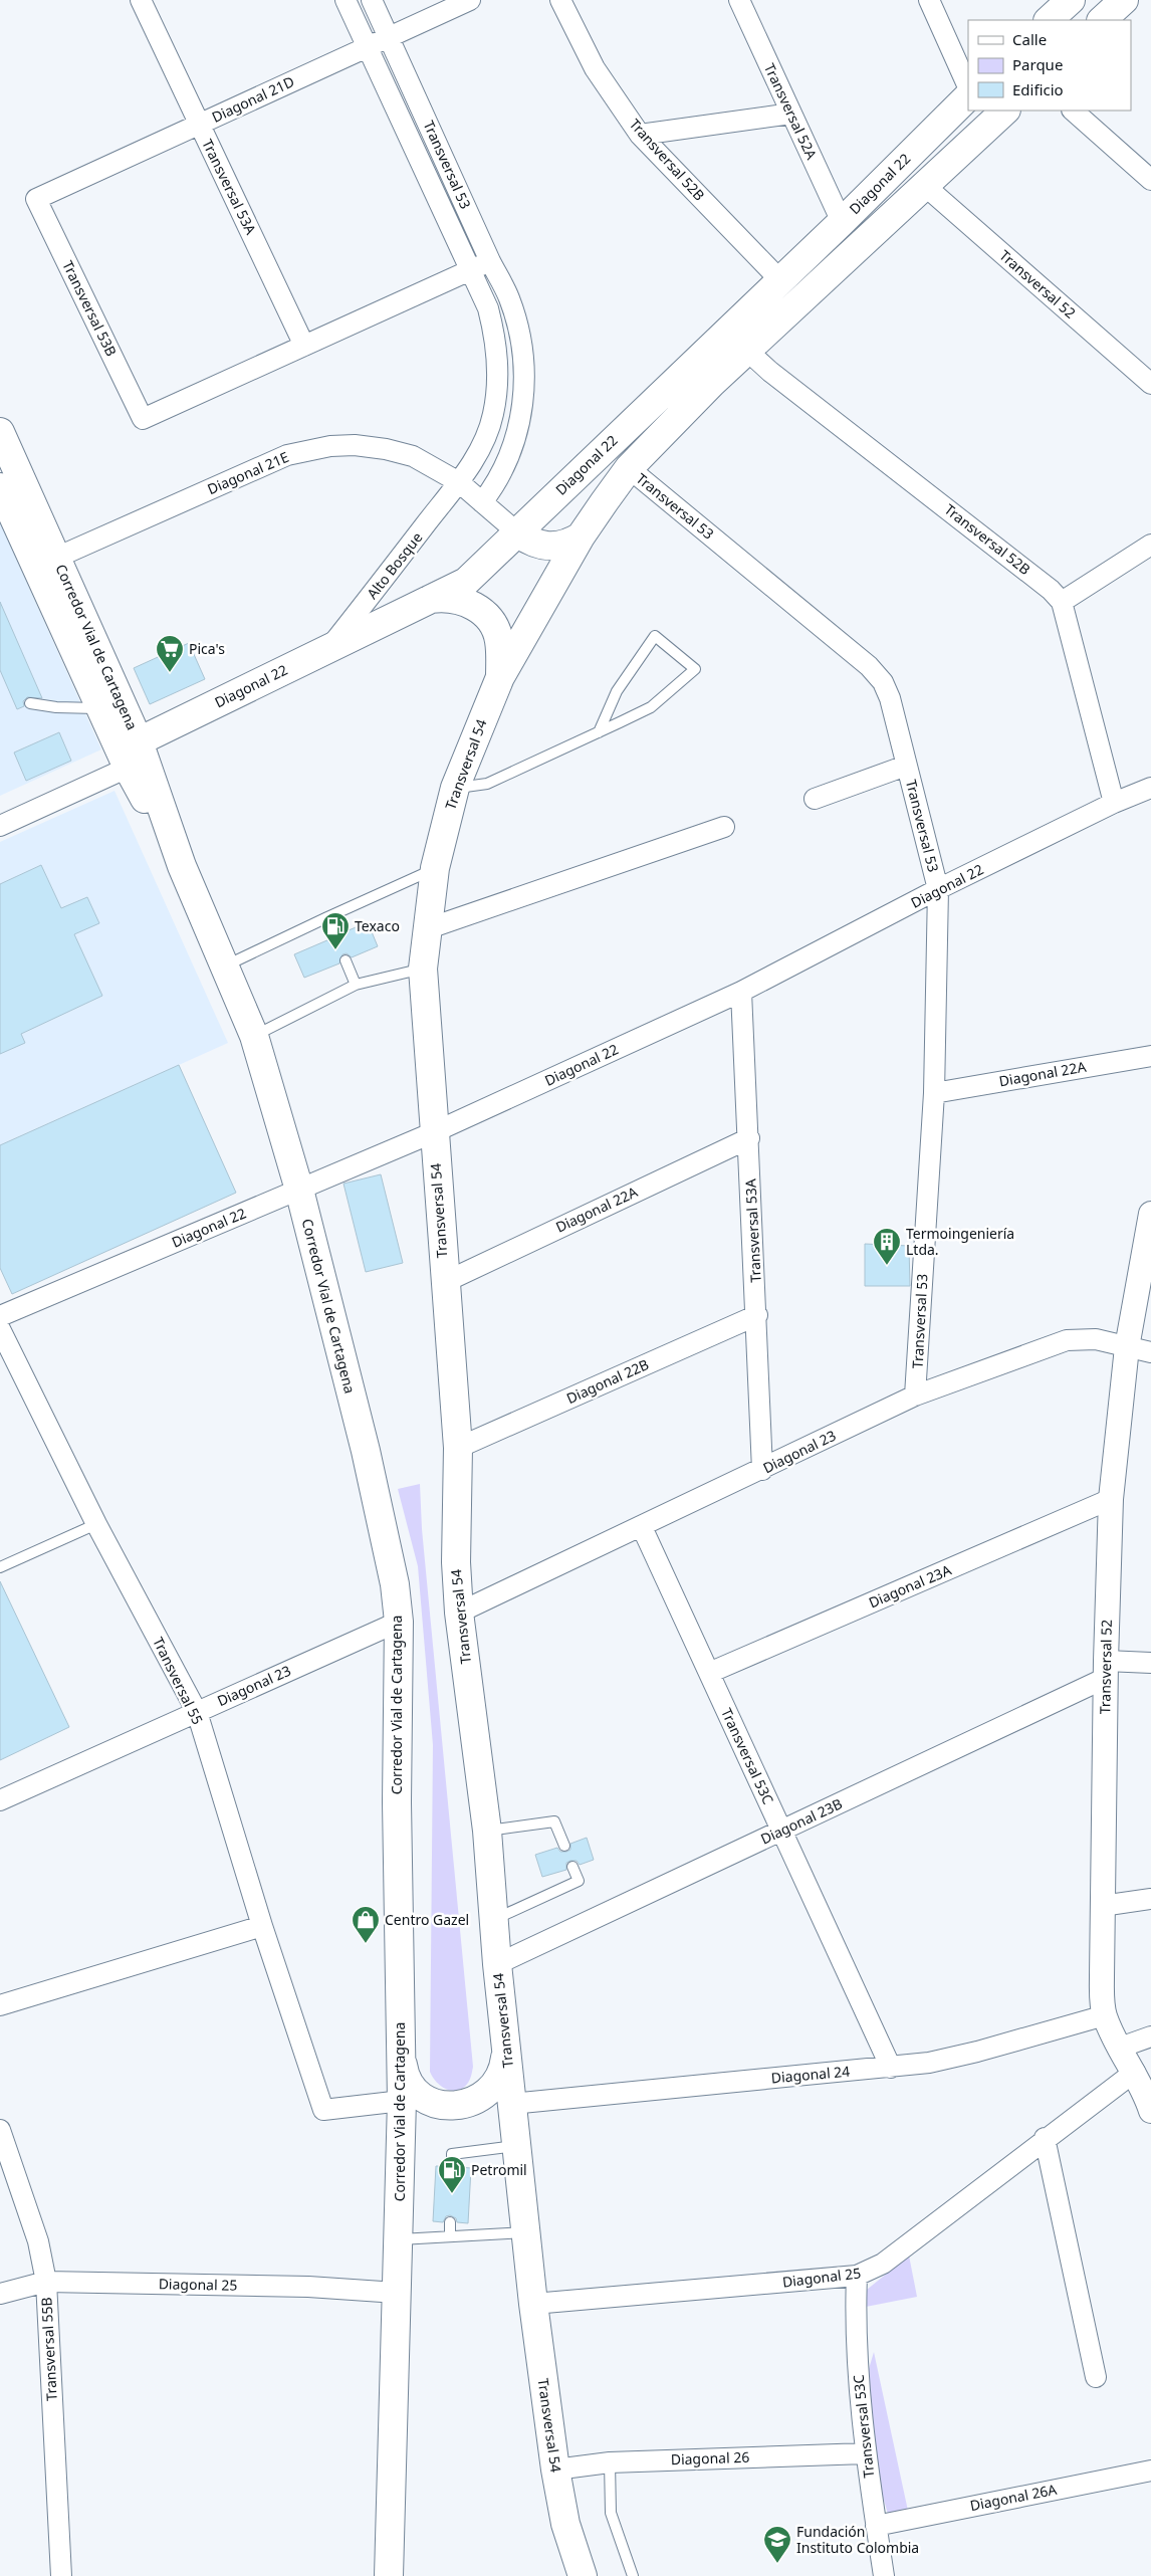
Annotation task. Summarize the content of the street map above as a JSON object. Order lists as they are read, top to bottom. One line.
{"streets":{"main road":["Diagonal 22","Corredor Vial de Cartagena","Transversal 54"],"street":["Diagonal 21D","Transversal 52A","Transversal 52B","Transversal 53","Transversal 53A","Transversal 52","Transversal 53B","Diagonal 21E","Alto Bosque","Diagonal 22A","Diagonal 22B","Diagonal 23","Diagonal 23A","Transversal 55","Transversal 53C","Diagonal 23B","Diagonal 24","Diagonal 25","Transversal 55B","Diagonal 26","Diagonal 26A"]},"crossings":[["Diagonal 21D","Transversal 53"],["Diagonal 21D","Transversal 53A"],["Diagonal 21D","Transversal 53B"],["Transversal 52A","Diagonal 22"],["Transversal 52B","Diagonal 22"],["Transversal 53","Diagonal 22"],["Transversal 53","Diagonal 21E"],["Transversal 53","Alto Bosque"],["Transversal 53","Diagonal 22A"],["Transversal 53","Diagonal 23"],["Diagonal 22","Transversal 53A"],["Diagonal 22","Diagonal 21E"],["Diagonal 22","Alto Bosque"],["Diagonal 22","Corredor Vial de Cartagena"],["Diagonal 22","Transversal 54"],["Transversal 53A","Transversal 53B"],["Transversal 53A","Diagonal 22A"],["Transversal 53A","Diagonal 22B"],["Transversal 53A","Diagonal 23"],["Transversal 52","Diagonal 23"],["Transversal 52","Diagonal 23A"],["Transversal 52","Diagonal 23B"],["Transversal 52","Diagonal 24"],["Transversal 52","Diagonal 25"],["Diagonal 21E","Alto Bosque"],["Diagonal 21E","Corredor Vial de Cartagena"],["Corredor Vial de Cartagena","Diagonal 23"],["Corredor Vial de Cartagena","Transversal 55"],["Corredor Vial de Cartagena","Diagonal 25"],["Transversal 54","Diagonal 22A"],["Transversal 54","Diagonal 22B"],["Transversal 54","Diagonal 23"],["Transversal 54","Diagonal 23B"],["Transversal 54","Diagonal 24"],["Transversal 54","Diagonal 25"],["Transversal 54","Diagonal 26"],["Diagonal 23","Transversal 55"],["Diagonal 23","Transversal 53C"],["Diagonal 23A","Transversal 53C"],["Transversal 53C","Diagonal 23B"],["Transversal 53C","Diagonal 24"],["Transversal 53C","Diagonal 25"],["Transversal 53C","Diagonal 26"],["Transversal 53C","Diagonal 26A"],["Diagonal 25","Transversal 55B"]],"places":{"supermarket":["Pica's"],"fuel station":["Texaco","Petromil"],"building":["Termoingeniería Ltda."],"shop":["Centro Gazel"],"school or university":["Fundación Instituto Colombia"]},"legend":["Calle","Parque","Edificio"]}
